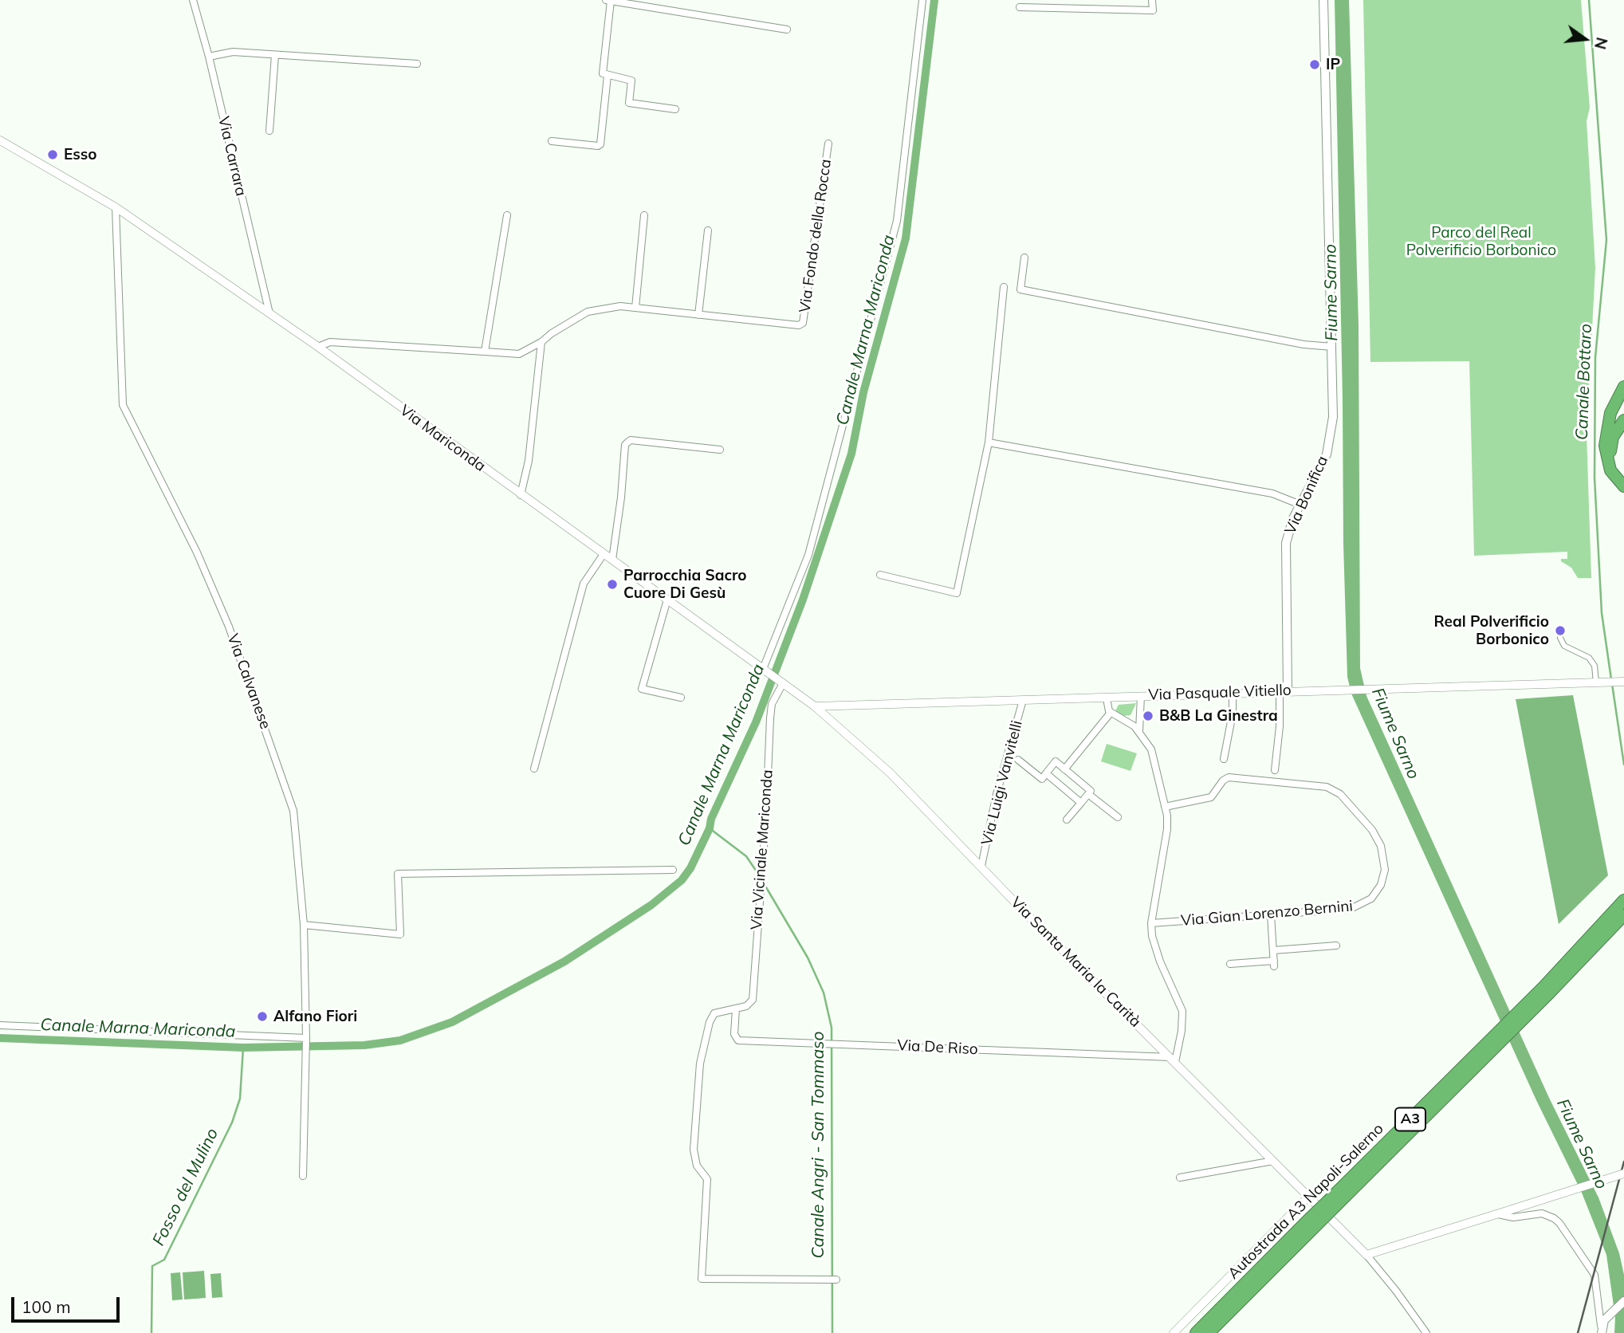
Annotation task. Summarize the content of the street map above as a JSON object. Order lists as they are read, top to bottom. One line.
{"streets":{"highway":["A3","Autostrada A3 Napoli-Salerno"],"main road":["Via Bonifica"],"street":["Via Carrara","Via Fondo della Rocca","Via Mariconda","Via Calvanese","Via Pasquale Vitiello","Via Luigi Vanvitelli","Via Vicinale Mariconda","Via Gian Lorenzo Bernini","Via Santa Maria la Carità","Via De Riso"]},"crossings":[["Via Carrara","Via Mariconda"],["Via Fondo della Rocca","Via Mariconda"],["Via Mariconda","Via Calvanese"],["Via Mariconda","Via Vicinale Mariconda"],["Via Mariconda","Via Santa Maria la Carità"],["Via Bonifica","Via Pasquale Vitiello"],["Via Pasquale Vitiello","Via Luigi Vanvitelli"],["Via Pasquale Vitiello","Via Santa Maria la Carità"],["Via Luigi Vanvitelli","Via Santa Maria la Carità"],["Via Vicinale Mariconda","Via Santa Maria la Carità"],["Via Vicinale Mariconda","Via De Riso"],["Via Santa Maria la Carità","Via De Riso"]],"water":["Fiume Sarno","Canale Marna Mariconda","Canale Bottaro","Canale Angri - San Tommaso","Fosso del Mulino"],"parks":["Parco del Real Polverificio Borbonico"],"places":["IP","Esso","Parrocchia Sacro Cuore Di Gesù","Real Polverificio Borbonico","B&B La Ginestra","Alfano Fiori"],"scale_bar":"100 m","north":"right"}
